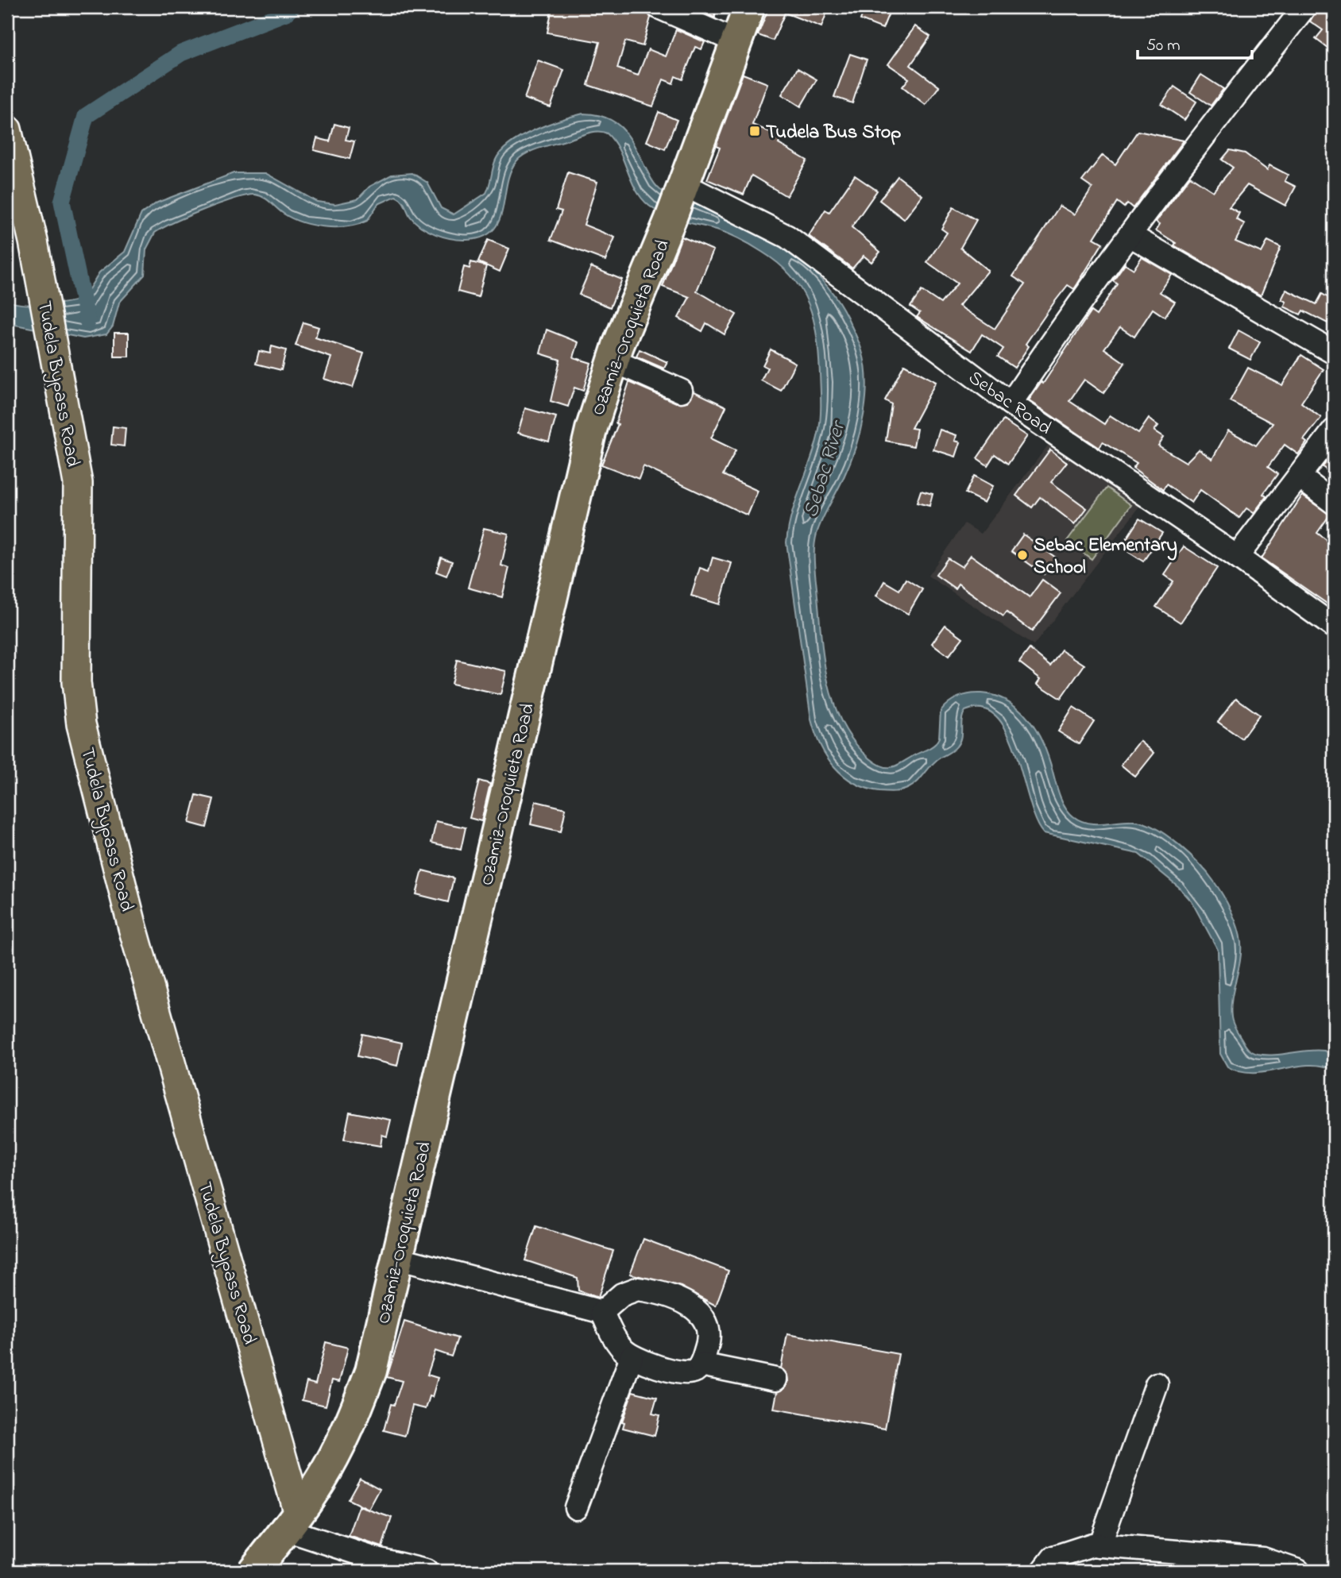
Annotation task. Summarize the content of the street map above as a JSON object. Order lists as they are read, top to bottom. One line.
{"streets":{"highway":["Ozamiz-Oroquieta Road"],"main road":["Tudela Bypass Road"],"street":["Sebac Road"]},"crossings":[["Ozamiz-Oroquieta Road","Tudela Bypass Road"],["Ozamiz-Oroquieta Road","Sebac Road"]],"water":["Sebac River"],"places":{"transit":["Tudela Bus Stop"],"other":["Sebac Elementary School"]},"scale_bar":"50 m"}
